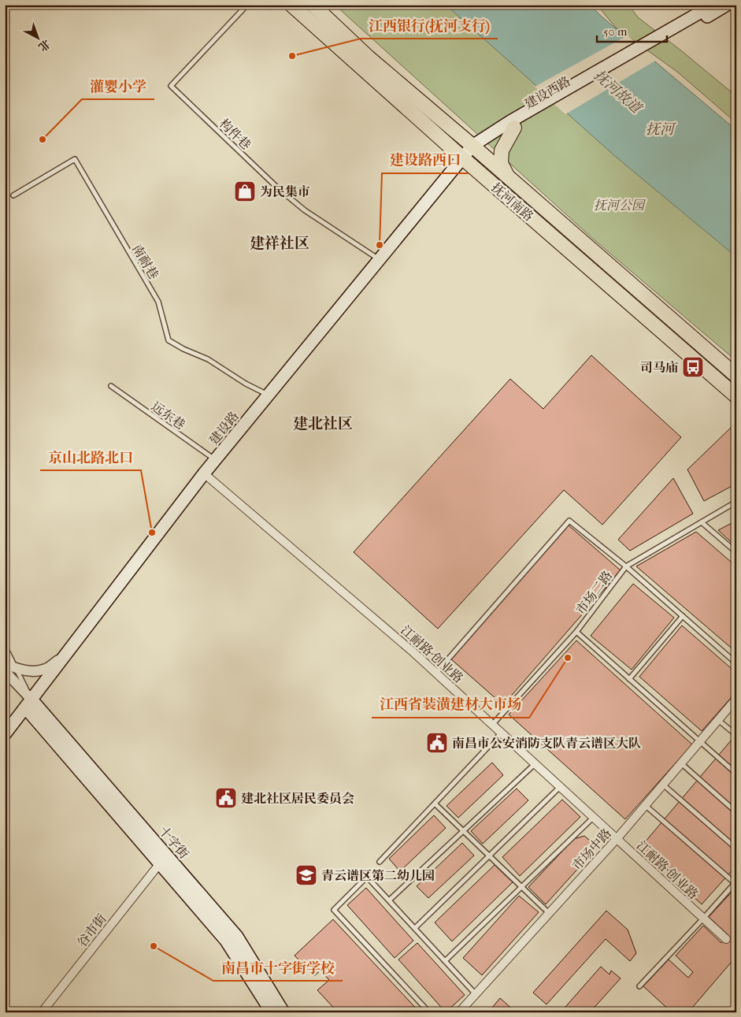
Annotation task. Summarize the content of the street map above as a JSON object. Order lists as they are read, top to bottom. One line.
{"streets":{"highway":["抚河南路"],"main road":["建设西路","建设路","十字街"],"street":["江耐路·创业路","市场中路","谷市街"],"lane":["构件巷","南耐巷","远东巷","市场二路"]},"crossings":[["建设西路","抚河南路"],["建设西路","建设路"],["构件巷","建设路"],["抚河南路","建设路"],["南耐巷","建设路"],["远东巷","建设路"],["建设路","江耐路·创业路"],["建设路","十字街"],["市场二路","江耐路·创业路"],["江耐路·创业路","市场中路"],["十字街","谷市街"]],"districts":["建祥社区","建北社区"],"water":["抚河故道","抚河"],"parks":["抚河公园"],"places":{"other":["江西银行(抚河支行)","灌婴小学","建设路西口","京山北路北口","江西省装潢建材大市场","南昌市十字街学校"],"shop":["为民集市"],"bus stop":["司马庙"],"public building":["南昌市公安消防支队青云谱区大队","建北社区居民委员会"],"school or university":["青云谱区第二幼儿园"]},"scale_bar":"50 m","north":"bottom right"}
